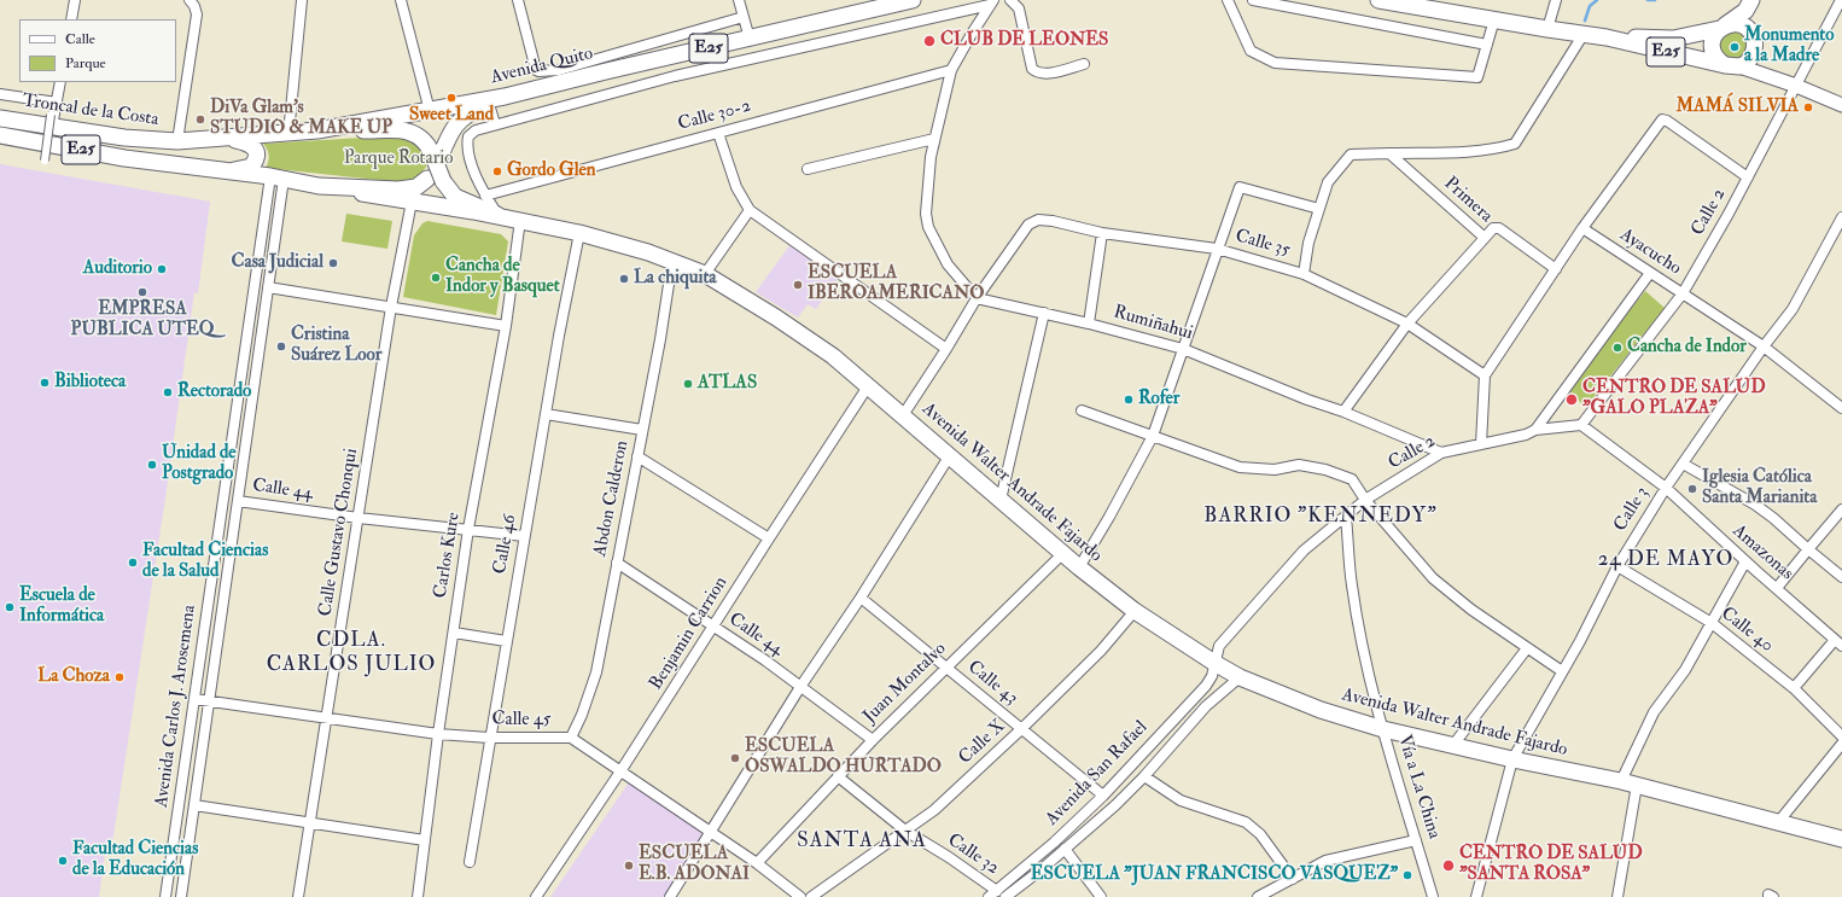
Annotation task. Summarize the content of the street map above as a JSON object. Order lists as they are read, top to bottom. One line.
{"streets":{"main road":["E25","Avenida Quito","Troncal de la Costa","Avenida Walter Andrade Fajardo"],"street":["Calle 30-2","Primera","Calle 2","Calle 35","Ayacucho","Rumiñahui","Calle 44","Abdon Calderon","Calle 3","Calle Gustavo Chonqui","Calle 46","Amazonas","Carlos Kure","Calle 40","Benjamin Carrion","Juan Montalvo","Calle 43","Avenida Carlos J. Arosemena","Calle 45","Calle X","Avenida San Rafael","Vía a La China","Calle 32"]},"crossings":[["Avenida Quito","Troncal de la Costa"],["Troncal de la Costa","Avenida Walter Andrade Fajardo"],["Primera","Calle 35"],["Primera","Rumiñahui"],["Calle 2","Ayacucho"],["Calle 2","Rumiñahui"],["Calle 2","Avenida Walter Andrade Fajardo"],["Calle 2","Amazonas"],["Calle 2","Avenida San Rafael"],["Calle 2","Vía a La China"],["Calle 35","Rumiñahui"],["Ayacucho","Calle 3"],["Avenida Walter Andrade Fajardo","Abdon Calderon"],["Avenida Walter Andrade Fajardo","Calle 3"],["Avenida Walter Andrade Fajardo","Calle Gustavo Chonqui"],["Avenida Walter Andrade Fajardo","Calle 46"],["Avenida Walter Andrade Fajardo","Carlos Kure"],["Avenida Walter Andrade Fajardo","Benjamin Carrion"],["Avenida Walter Andrade Fajardo","Juan Montalvo"],["Avenida Walter Andrade Fajardo","Avenida Carlos J. Arosemena"],["Avenida Walter Andrade Fajardo","Calle X"],["Avenida Walter Andrade Fajardo","Avenida San Rafael"],["Avenida Walter Andrade Fajardo","Vía a La China"],["Calle 44","Abdon Calderon"],["Calle 44","Calle Gustavo Chonqui"],["Calle 44","Calle 46"],["Calle 44","Carlos Kure"],["Calle 44","Benjamin Carrion"],["Calle 44","Juan Montalvo"],["Calle 44","Avenida Carlos J. Arosemena"],["Abdon Calderon","Calle 45"],["Calle 3","Amazonas"],["Calle 3","Calle 40"],["Calle Gustavo Chonqui","Calle 45"],["Calle 46","Calle 45"],["Carlos Kure","Calle 45"],["Benjamin Carrion","Calle 45"],["Juan Montalvo","Calle 43"],["Juan Montalvo","Calle 45"],["Juan Montalvo","Calle 32"],["Calle 43","Calle X"],["Calle 43","Avenida San Rafael"],["Avenida Carlos J. Arosemena","Calle 45"],["Calle X","Calle 32"],["Avenida San Rafael","Calle 32"]],"districts":["BARRIO \"KENNEDY\"","24 DE MAYO","CDLA. CARLOS JULIO","SANTA ANA"],"parks":["Parque Rotario"],"places":["CLUB DE LEONES","Monumento a la Madre","Sweet Land","MAMÁ SILVIA","DiVa Glam's STUDIO & MAKE UP","Gordo Glen","Casa Judicial","Auditorio","Cancha de Indor y Basquet","La chiquita","ESCUELA IBEROAMERICANO","EMPRESA PUBLICA UTEQ","Cristina Suárez Loor","Cancha de Indor","Biblioteca","ATLAS","Rectorado","Rofer","CENTRO DE SALUD \"GALO PLAZA\"","Unidad de Postgrado","Iglesia Católica Santa Marianita","Facultad Ciencias de la Salud","Escuela de Informática","La Choza","ESCUELA OSWALDO HURTADO","Facultad Ciencias de la Educación","ESCUELA E.B. ADONAI","CENTRO DE SALUD \"SANTA ROSA\"","ESCUELA \"JUAN FRANCISCO VASQUEZ\""],"legend":["Calle","Parque"]}
